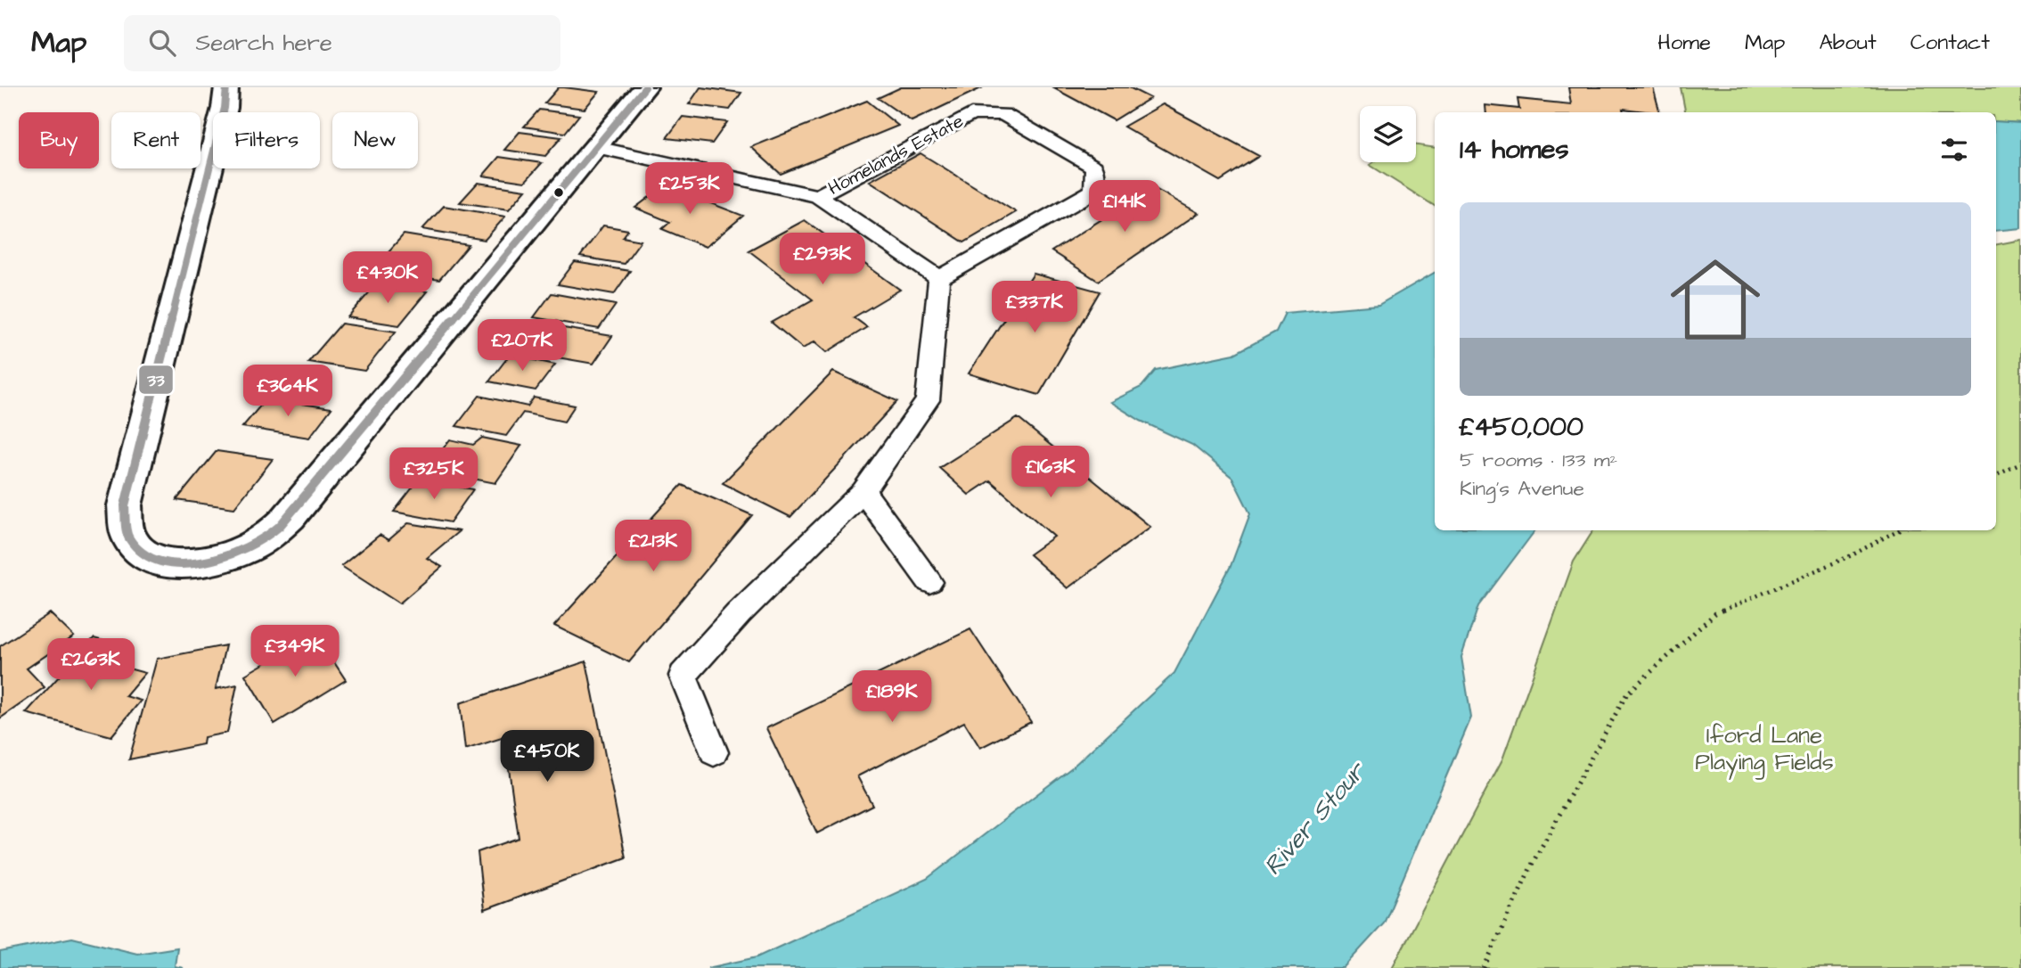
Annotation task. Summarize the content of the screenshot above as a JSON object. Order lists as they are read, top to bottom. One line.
{"streets":{"lane":["Homelands Estate"]},"water":["River Stour"],"parks":["Iford Lane Playing Fields"],"lines":["transit line 33"],"page":{"header":"Map","search":"Search here","nav":["Home","Map","About","Contact"],"chip":["Buy","Rent","Filters","New"],"heading":"14 homes","price":["£253K","£141K","£293K","£430K","£337K","£207K","£364K","£163K","£325K","£213K","£349K","£263K","£189K","£450K"],"list":[{"name":"£450,000","note":"5 rooms · 133 m² · King's Avenue"}]}}
